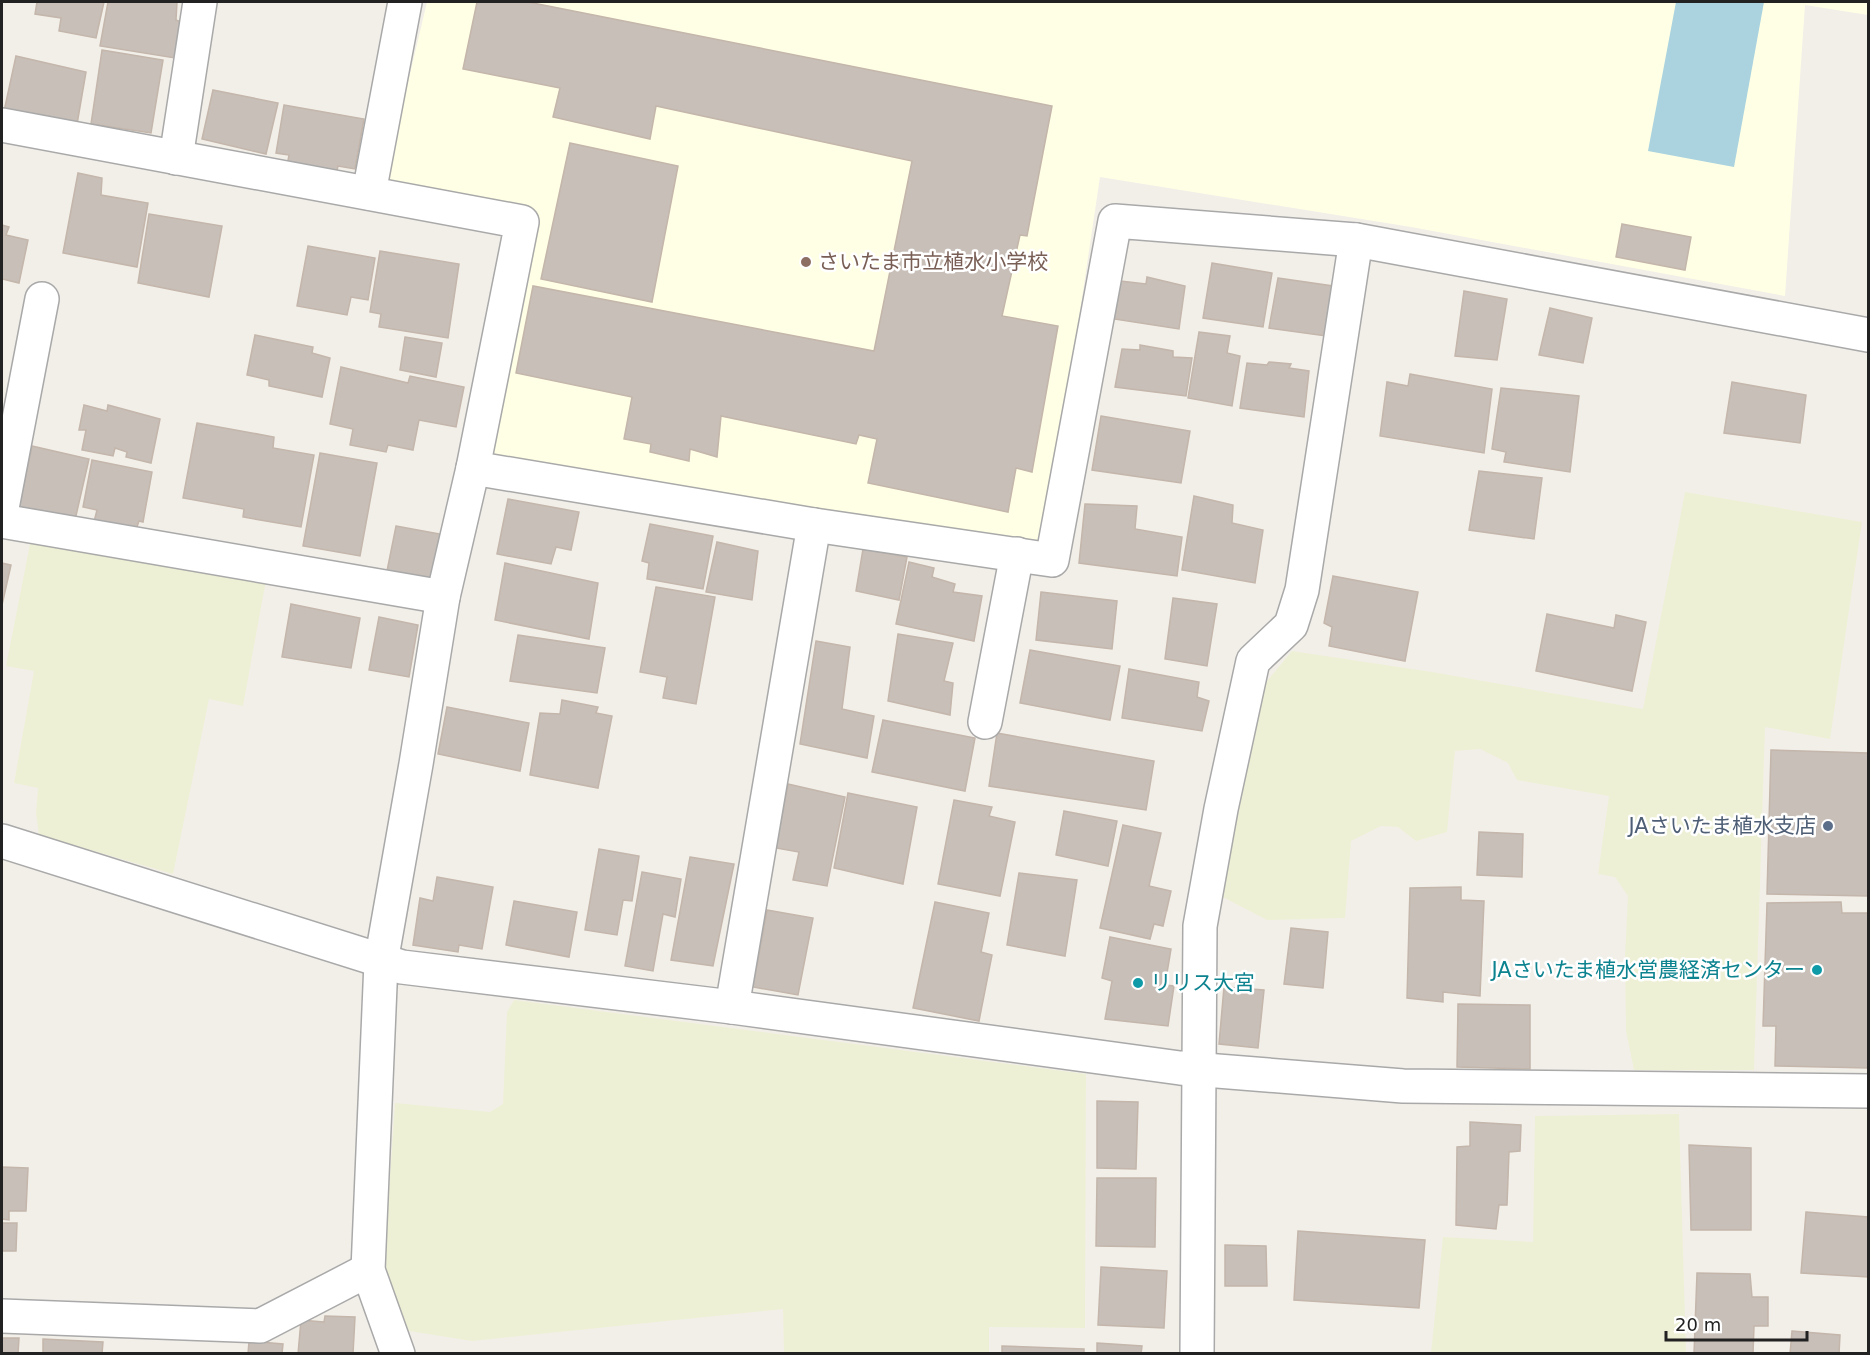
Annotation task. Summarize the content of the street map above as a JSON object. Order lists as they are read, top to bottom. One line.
{"places":["さいたま市立植水小学校","JAさいたま植水支店","JAさいたま植水営農経済センター","リリス大宮"],"scale_bar":"20 m"}
